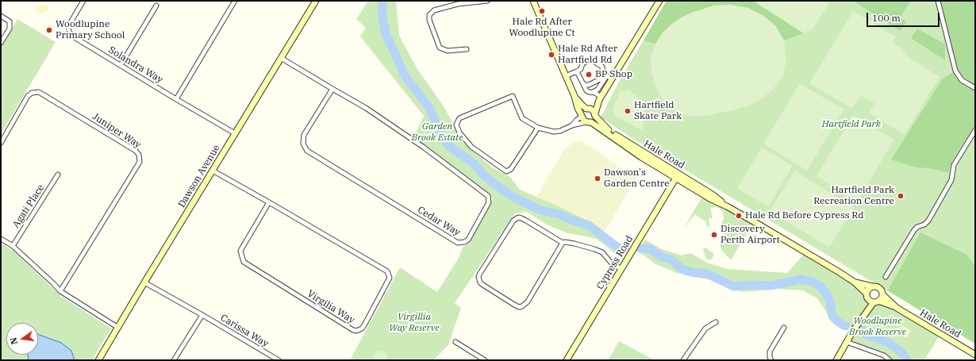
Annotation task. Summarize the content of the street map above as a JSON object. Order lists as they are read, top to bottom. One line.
{"streets":{"main road":["Hale Road","Dawson Avenue","Cypress Road"],"street":["Solandra Way","Juniper Way","Agati Place","Cedar Way","Virgilia Way","Carissa Way"]},"crossings":[["Solandra Way","Dawson Avenue"],["Hale Road","Cypress Road"],["Dawson Avenue","Cedar Way"],["Dawson Avenue","Virgilia Way"],["Dawson Avenue","Carissa Way"]],"parks":["Hartfield Park","Garden Brook Estate","Virgillia Way Reserve","Woodlupine Brook Reserve"],"places":["Hale Rd After Woodlupine Ct","Woodlupine Primary School","Hale Rd After Hartfield Rd","BP Shop","Hartfield Skate Park","Dawson's Garden Centre","Hartfield Park Recreation Centre","Hale Rd Before Cypress Rd","Discovery Perth Airport"],"scale_bar":"100 m","north":"left"}
